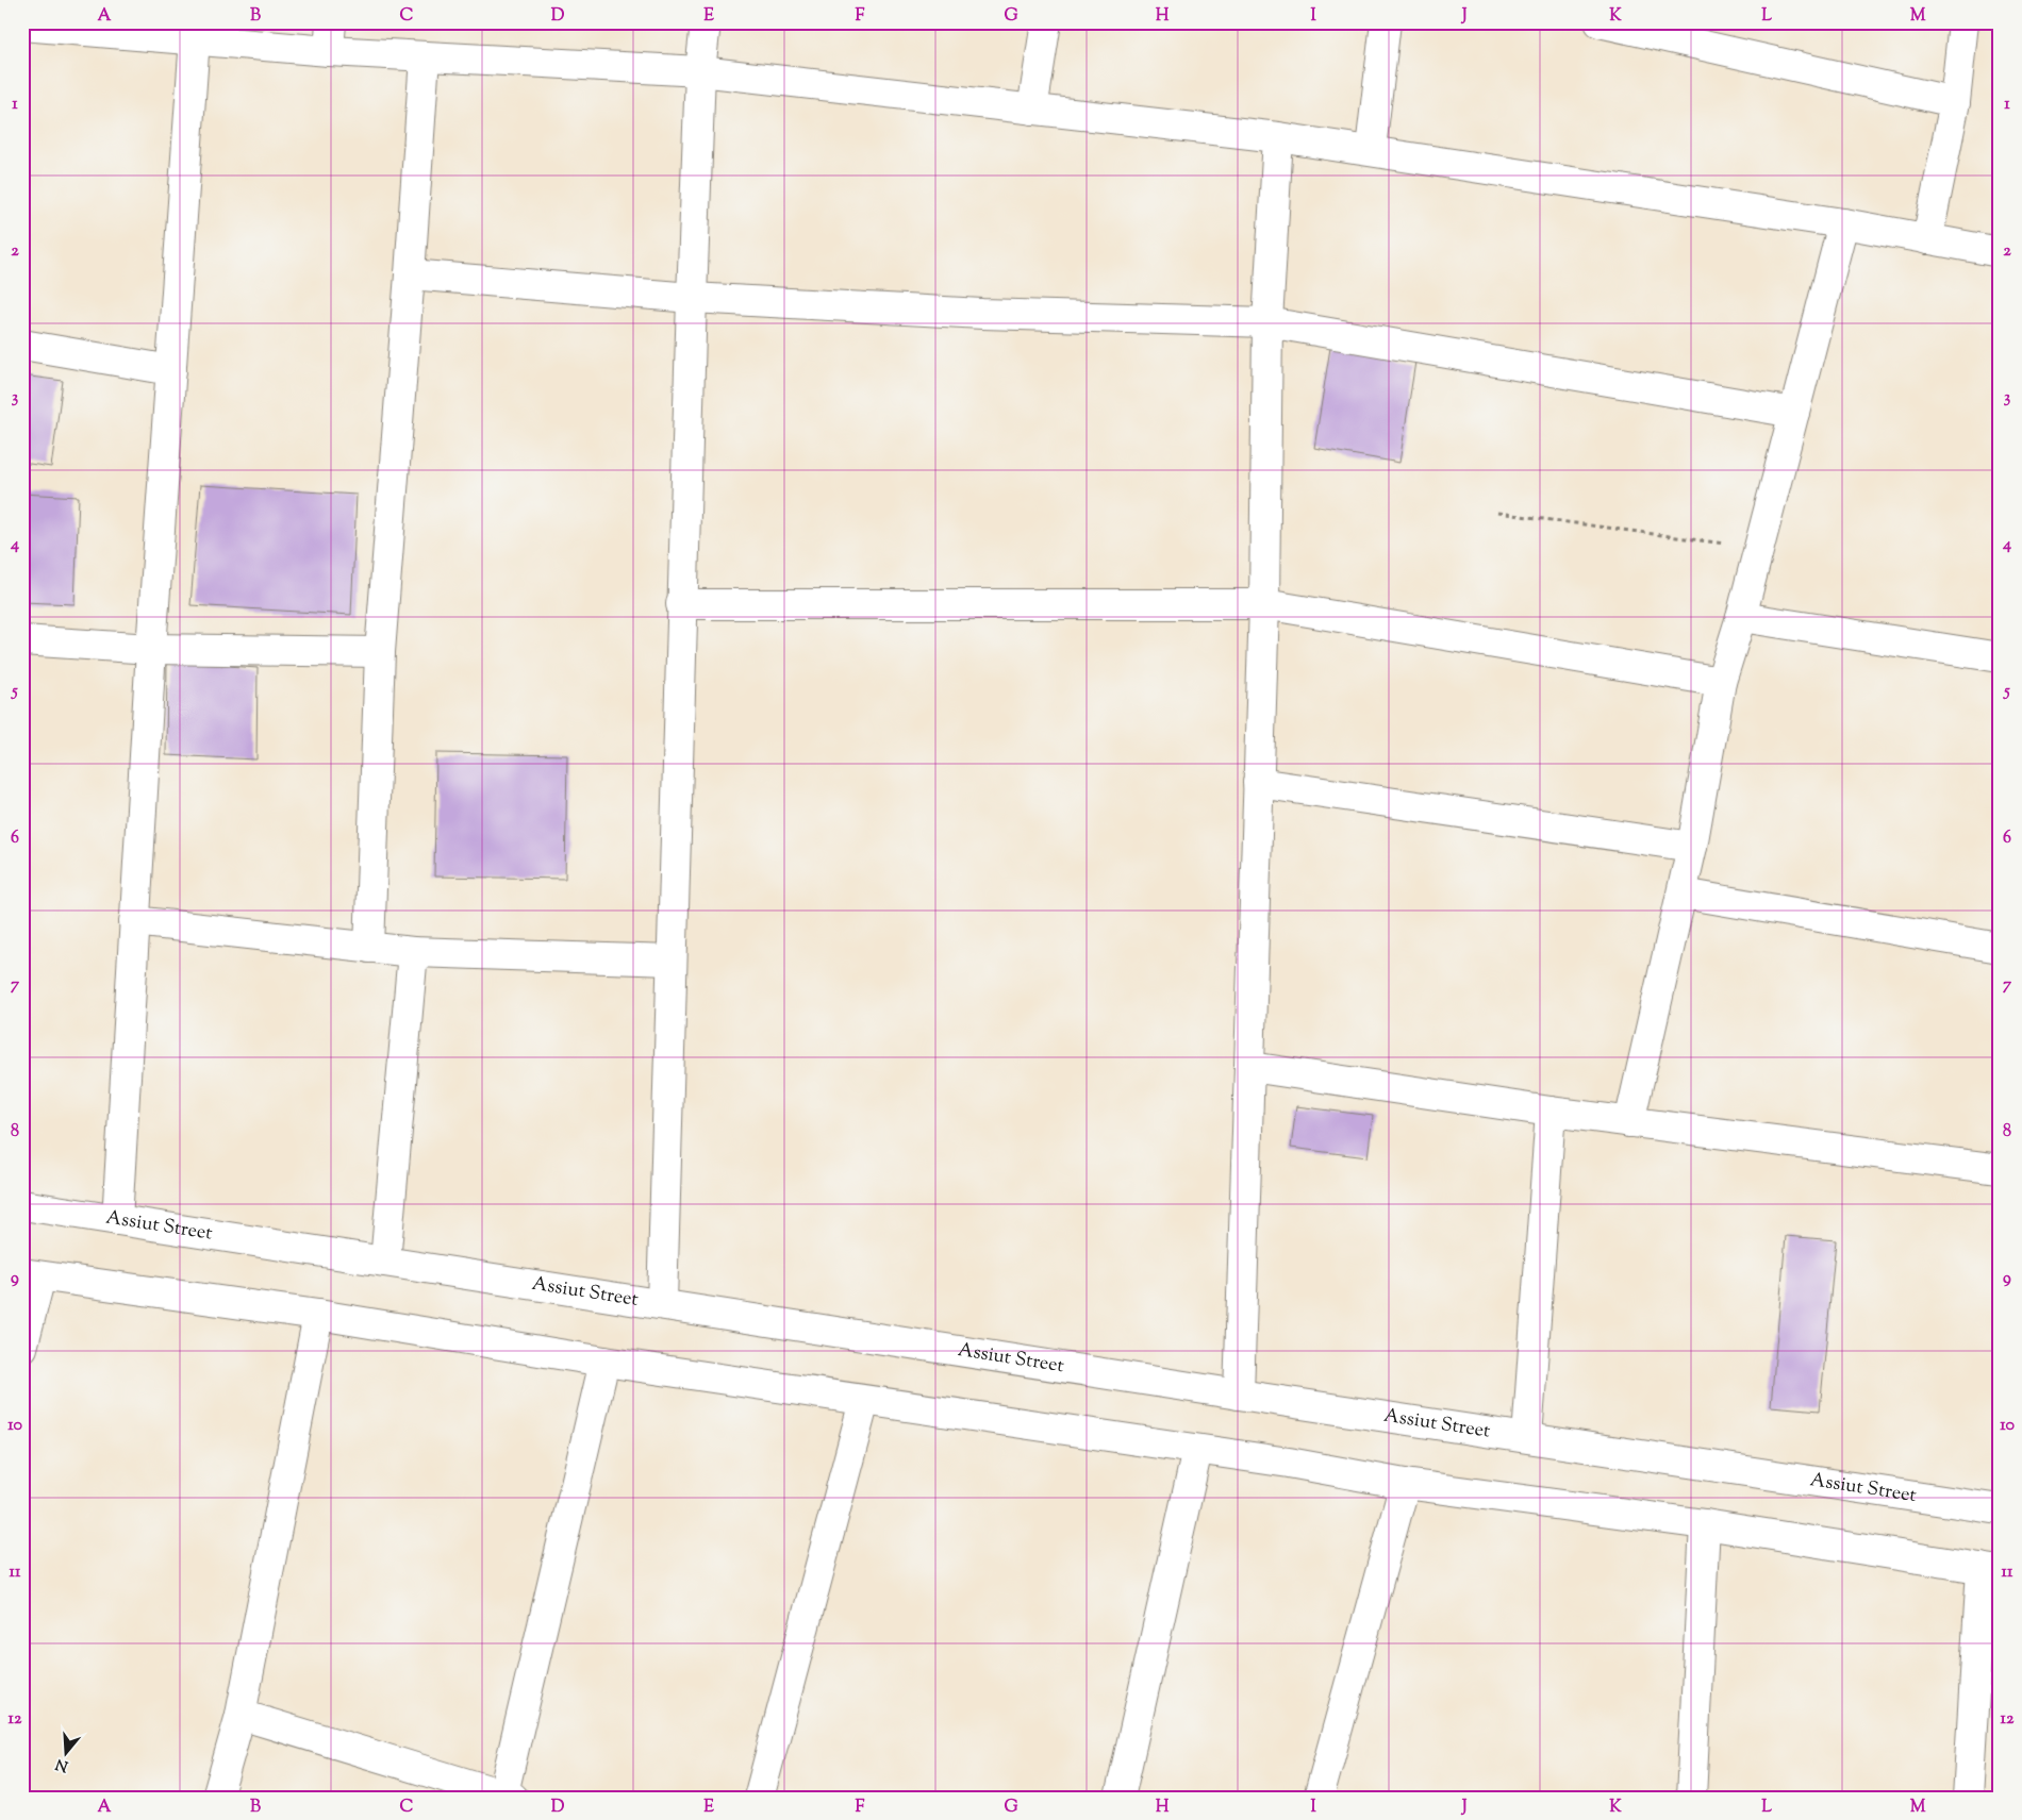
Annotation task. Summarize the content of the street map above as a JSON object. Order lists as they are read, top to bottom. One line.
{"streets":{"street":["Assiut Street"]},"north":"bottom","grid":{"columns":["A","B","C","D","E","F","G","H","I","J","K","L","M"],"rows":["1","2","3","4","5","6","7","8","9","10","11","12"]}}
